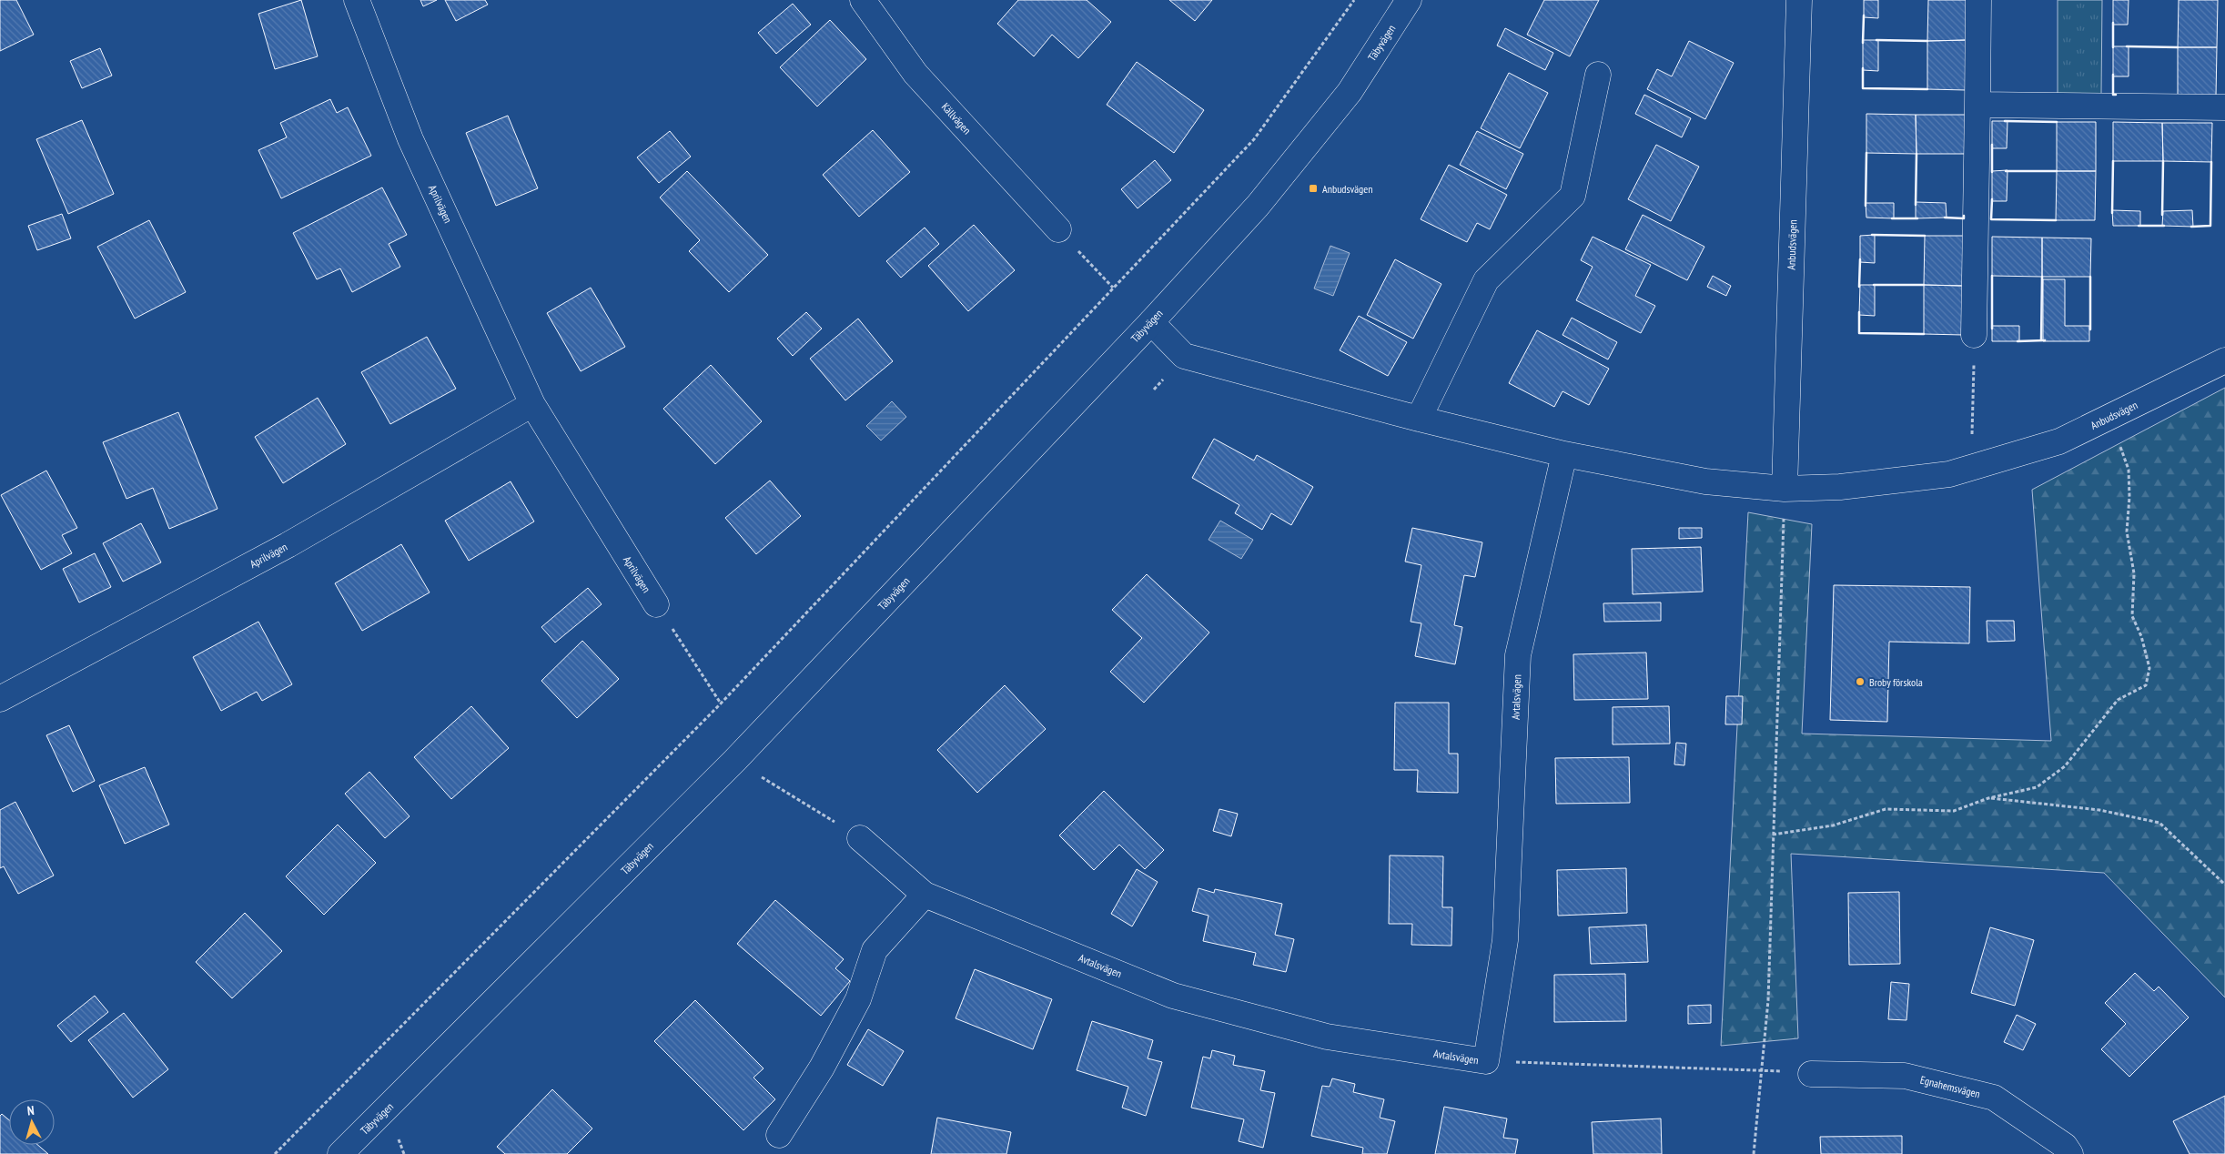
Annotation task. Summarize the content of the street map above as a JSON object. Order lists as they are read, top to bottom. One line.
{"streets":{"street":["Täbyvägen","Källvägen","Aprilvägen","Anbudsvägen","Avtalsvägen","Egnahemsvägen"]},"crossings":[["Täbyvägen","Anbudsvägen"],["Anbudsvägen","Avtalsvägen"]],"places":{"transit":["Anbudsvägen"],"other":["Broby förskola"]},"north":"top"}
